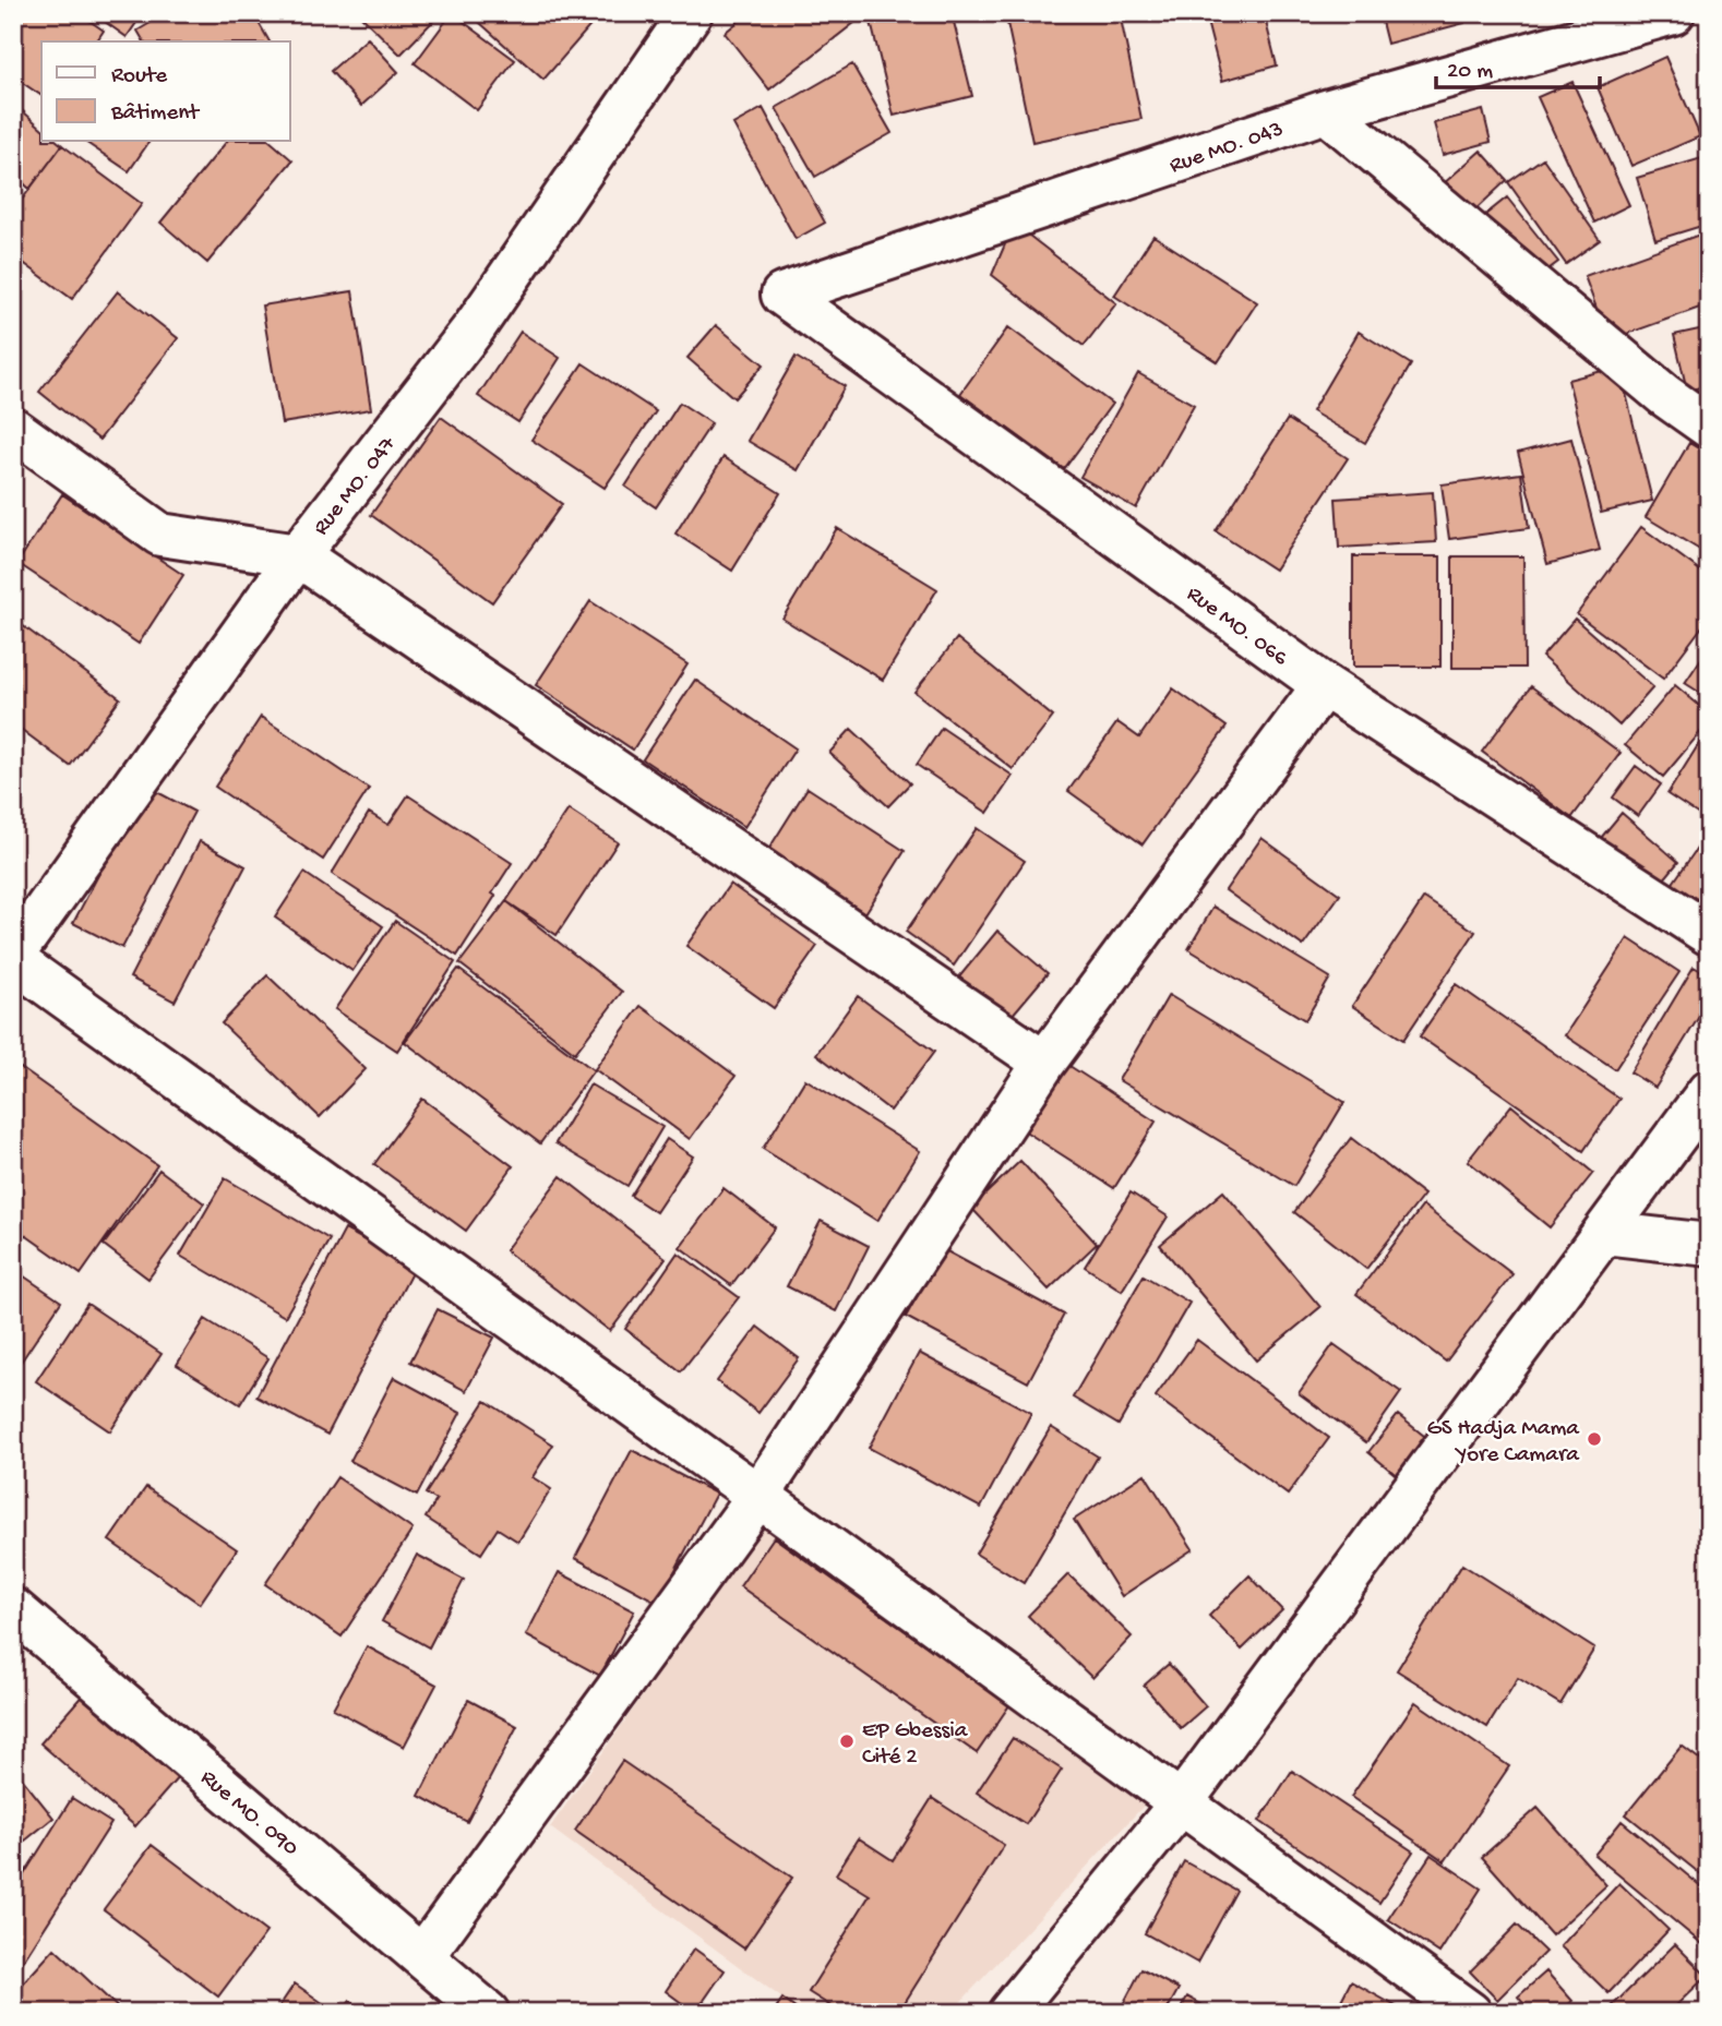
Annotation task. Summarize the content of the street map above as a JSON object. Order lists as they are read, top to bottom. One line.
{"streets":{"street":["Rue MO. 043","Rue MO. 047","Rue MO. 066","Rue MO. 090"]},"crossings":[["Rue MO. 043","Rue MO. 066"]],"places":["GS Hadja Mama Yore Camara","EP Gbessia Cité 2"],"legend":["Route","Bâtiment"],"scale_bar":"20 m"}
